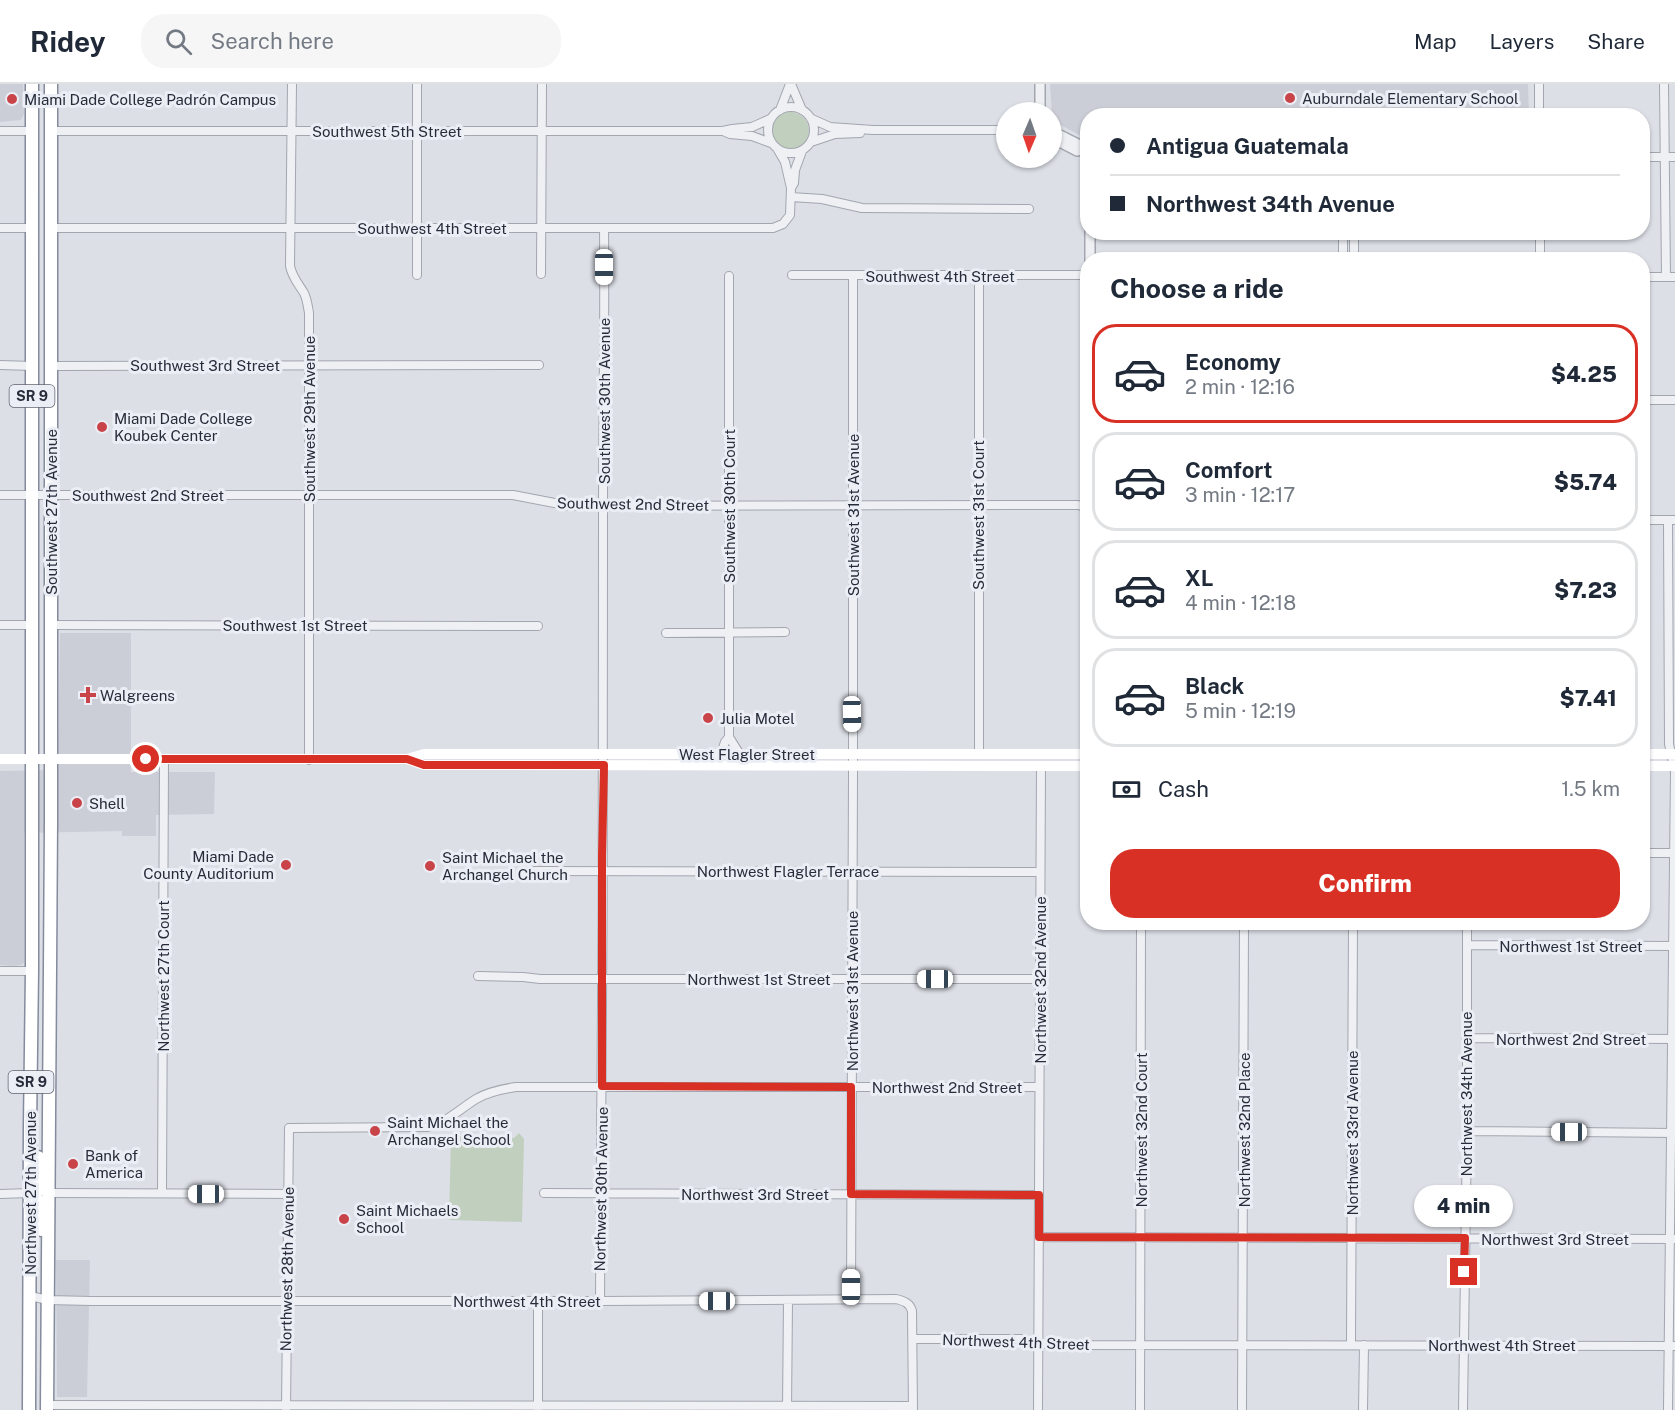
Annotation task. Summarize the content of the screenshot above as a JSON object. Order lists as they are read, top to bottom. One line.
{"streets":{"highway":["SR 9","Southwest 27th Avenue","Northwest 27th Avenue"],"main road":["West Flagler Street"],"street":["Southwest 5th Street","Southwest 4th Street","Southwest 3rd Street","Southwest 30th Avenue","Southwest 29th Avenue","Southwest 2nd Street","Southwest 30th Court","Southwest 31st Avenue","Southwest 31st Court","Southwest 1st Street","Northwest Flagler Terrace","Northwest 1st Street","Northwest 27th Court","Northwest 32nd Avenue","Northwest 31st Avenue","Northwest 2nd Street","Northwest 34th Avenue","Northwest 32nd Court","Northwest 32nd Place","Northwest 33rd Avenue","Northwest 30th Avenue","Northwest 3rd Street","Northwest 28th Avenue","Northwest 4th Street"]},"crossings":[["Southwest 5th Street","Southwest 29th Avenue"],["Southwest 5th Street","Southwest 27th Avenue"],["Southwest 4th Street","Southwest 30th Avenue"],["Southwest 4th Street","Southwest 29th Avenue"],["Southwest 4th Street","Southwest 27th Avenue"],["Southwest 4th Street","Southwest 31st Avenue"],["Southwest 4th Street","Southwest 31st Court"],["Southwest 3rd Street","Southwest 29th Avenue"],["Southwest 3rd Street","Southwest 27th Avenue"],["Southwest 30th Avenue","Southwest 2nd Street"],["Southwest 30th Avenue","West Flagler Street"],["Southwest 30th Avenue","Northwest 30th Avenue"],["Southwest 29th Avenue","Southwest 2nd Street"],["Southwest 29th Avenue","Southwest 1st Street"],["Southwest 29th Avenue","West Flagler Street"],["Southwest 2nd Street","Southwest 30th Court"],["Southwest 2nd Street","Southwest 27th Avenue"],["Southwest 2nd Street","Southwest 31st Avenue"],["Southwest 2nd Street","Southwest 31st Court"],["Southwest 30th Court","West Flagler Street"],["Southwest 27th Avenue","Southwest 1st Street"],["Southwest 27th Avenue","West Flagler Street"],["Southwest 27th Avenue","Northwest 27th Avenue"],["Southwest 31st Avenue","West Flagler Street"],["Southwest 31st Avenue","Northwest 31st Avenue"],["Southwest 31st Court","West Flagler Street"],["West Flagler Street","Northwest 27th Court"],["West Flagler Street","Northwest 32nd Avenue"],["West Flagler Street","Northwest 31st Avenue"],["West Flagler Street","Northwest 30th Avenue"],["West Flagler Street","Northwest 27th Avenue"],["Northwest Flagler Terrace","Northwest 32nd Avenue"],["Northwest Flagler Terrace","Northwest 31st Avenue"],["Northwest Flagler Terrace","Northwest 30th Avenue"],["Northwest 1st Street","Northwest 32nd Avenue"],["Northwest 1st Street","Northwest 31st Avenue"],["Northwest 1st Street","Northwest 34th Avenue"],["Northwest 1st Street","Northwest 30th Avenue"],["Northwest 32nd Avenue","Northwest 2nd Street"],["Northwest 32nd Avenue","Northwest 3rd Street"],["Northwest 31st Avenue","Northwest 2nd Street"],["Northwest 31st Avenue","Northwest 3rd Street"],["Northwest 31st Avenue","Northwest 4th Street"],["Northwest 2nd Street","Northwest 34th Avenue"],["Northwest 2nd Street","Northwest 30th Avenue"],["Northwest 2nd Street","Northwest 28th Avenue"],["Northwest 34th Avenue","Northwest 3rd Street"],["Northwest 34th Avenue","Northwest 4th Street"],["Northwest 32nd Court","Northwest 3rd Street"],["Northwest 32nd Court","Northwest 4th Street"],["Northwest 32nd Place","Northwest 3rd Street"],["Northwest 32nd Place","Northwest 4th Street"],["Northwest 33rd Avenue","Northwest 3rd Street"],["Northwest 33rd Avenue","Northwest 4th Street"],["Northwest 30th Avenue","Northwest 3rd Street"],["Northwest 30th Avenue","Northwest 4th Street"],["Northwest 27th Avenue","Northwest 4th Street"],["Northwest 28th Avenue","Northwest 4th Street"]],"places":{"other":["Auburndale Elementary School","Miami Dade College Padrón Campus","Miami Dade College Koubek Center","Julia Motel","Shell","Miami Dade County Auditorium","Saint Michael the Archangel Church","Saint Michael the Archangel School","Bank of America","Saint Michaels School"],"health":["Walgreens"]},"north":"bottom","page":{"header":"Ridey","search":"Search here","nav":["Map","Layers","Share"],"banner":["Antigua Guatemala","Northwest 34th Avenue"],"heading":"Choose a ride","list":[{"name":"Economy","note":"2 min · 12:16","value":"$4.25"},{"name":"Comfort","note":"3 min · 12:17","value":"$5.74"},{"name":"XL","note":"4 min · 12:18","value":"$7.23"},{"name":"Black","note":"5 min · 12:19","value":"$7.41"}],"pay":["Cash","1.5 km"],"buttons":"Confirm","bubble":"4 min"}}
